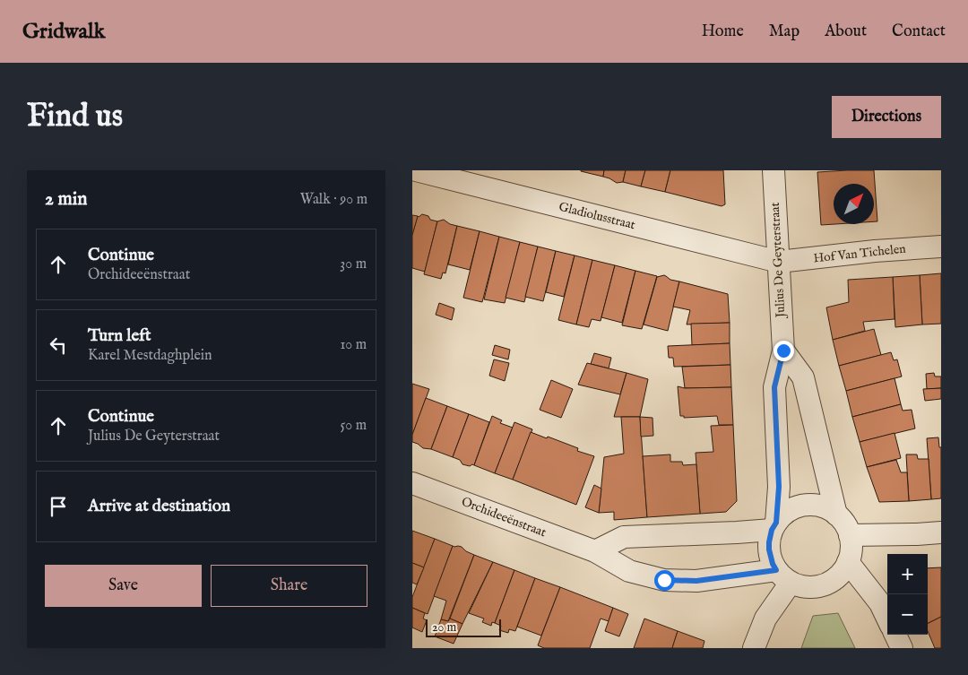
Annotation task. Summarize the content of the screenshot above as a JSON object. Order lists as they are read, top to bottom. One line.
{"streets":{"street":["Gladiolusstraat","Hof Van Tichelen","Julius De Geyterstraat","Orchideeënstraat"]},"crossings":[["Gladiolusstraat","Hof Van Tichelen"],["Gladiolusstraat","Julius De Geyterstraat"],["Hof Van Tichelen","Julius De Geyterstraat"],["Julius De Geyterstraat","Orchideeënstraat"]],"scale_bar":"20 m","north":"top right","page":{"header":"Gridwalk","nav":["Home","Map","About","Contact"],"buttons":["Directions",["Save","Share"]],"title":"Find us","heading":["2 min","Walk · 90 m"],"list":[["Continue","Orchideeënstraat","30 m"],["Turn left","Karel Mestdaghplein","10 m"],["Continue","Julius De Geyterstraat","50 m"],"Arrive at destination"],"map_buttons":["+","−"],"scale":"20 m"}}
